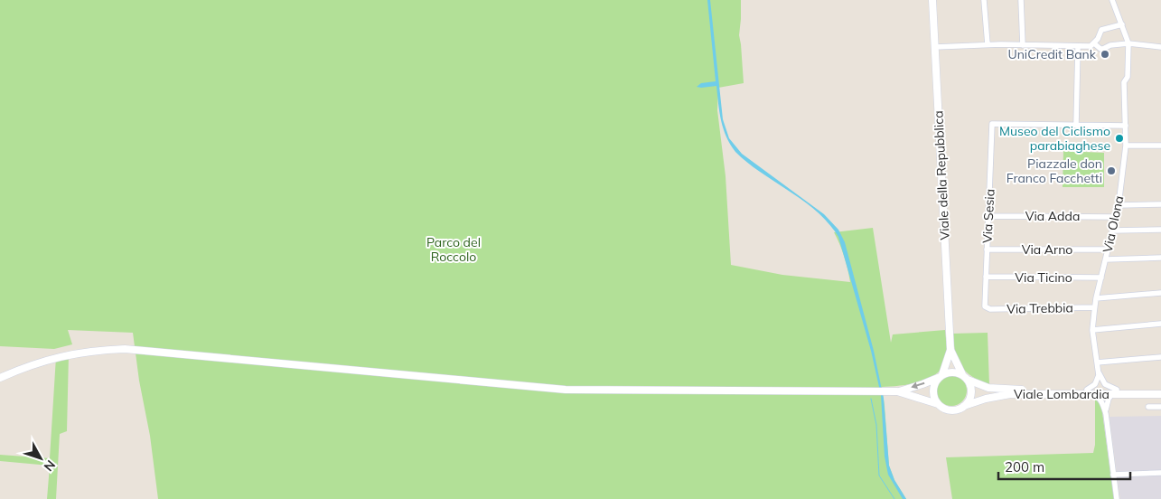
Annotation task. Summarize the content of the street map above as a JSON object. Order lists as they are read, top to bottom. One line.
{"streets":{"main road":["Viale della Repubblica","Viale Lombardia"],"street":["Via Sesia","Via Adda","Via Olona","Via Arno","Via Ticino","Via Trebbia"]},"crossings":[["Via Sesia","Via Adda"],["Via Sesia","Via Arno"],["Via Sesia","Via Ticino"],["Via Sesia","Via Trebbia"],["Via Adda","Via Olona"],["Via Olona","Via Arno"],["Via Olona","Via Ticino"],["Via Olona","Via Trebbia"],["Via Olona","Viale Lombardia"]],"parks":["Parco del Roccolo"],"places":["UniCredit Bank","Museo del Ciclismo parabiaghese","Piazzale don Franco Facchetti"],"scale_bar":"200 m","north":"bottom right"}
